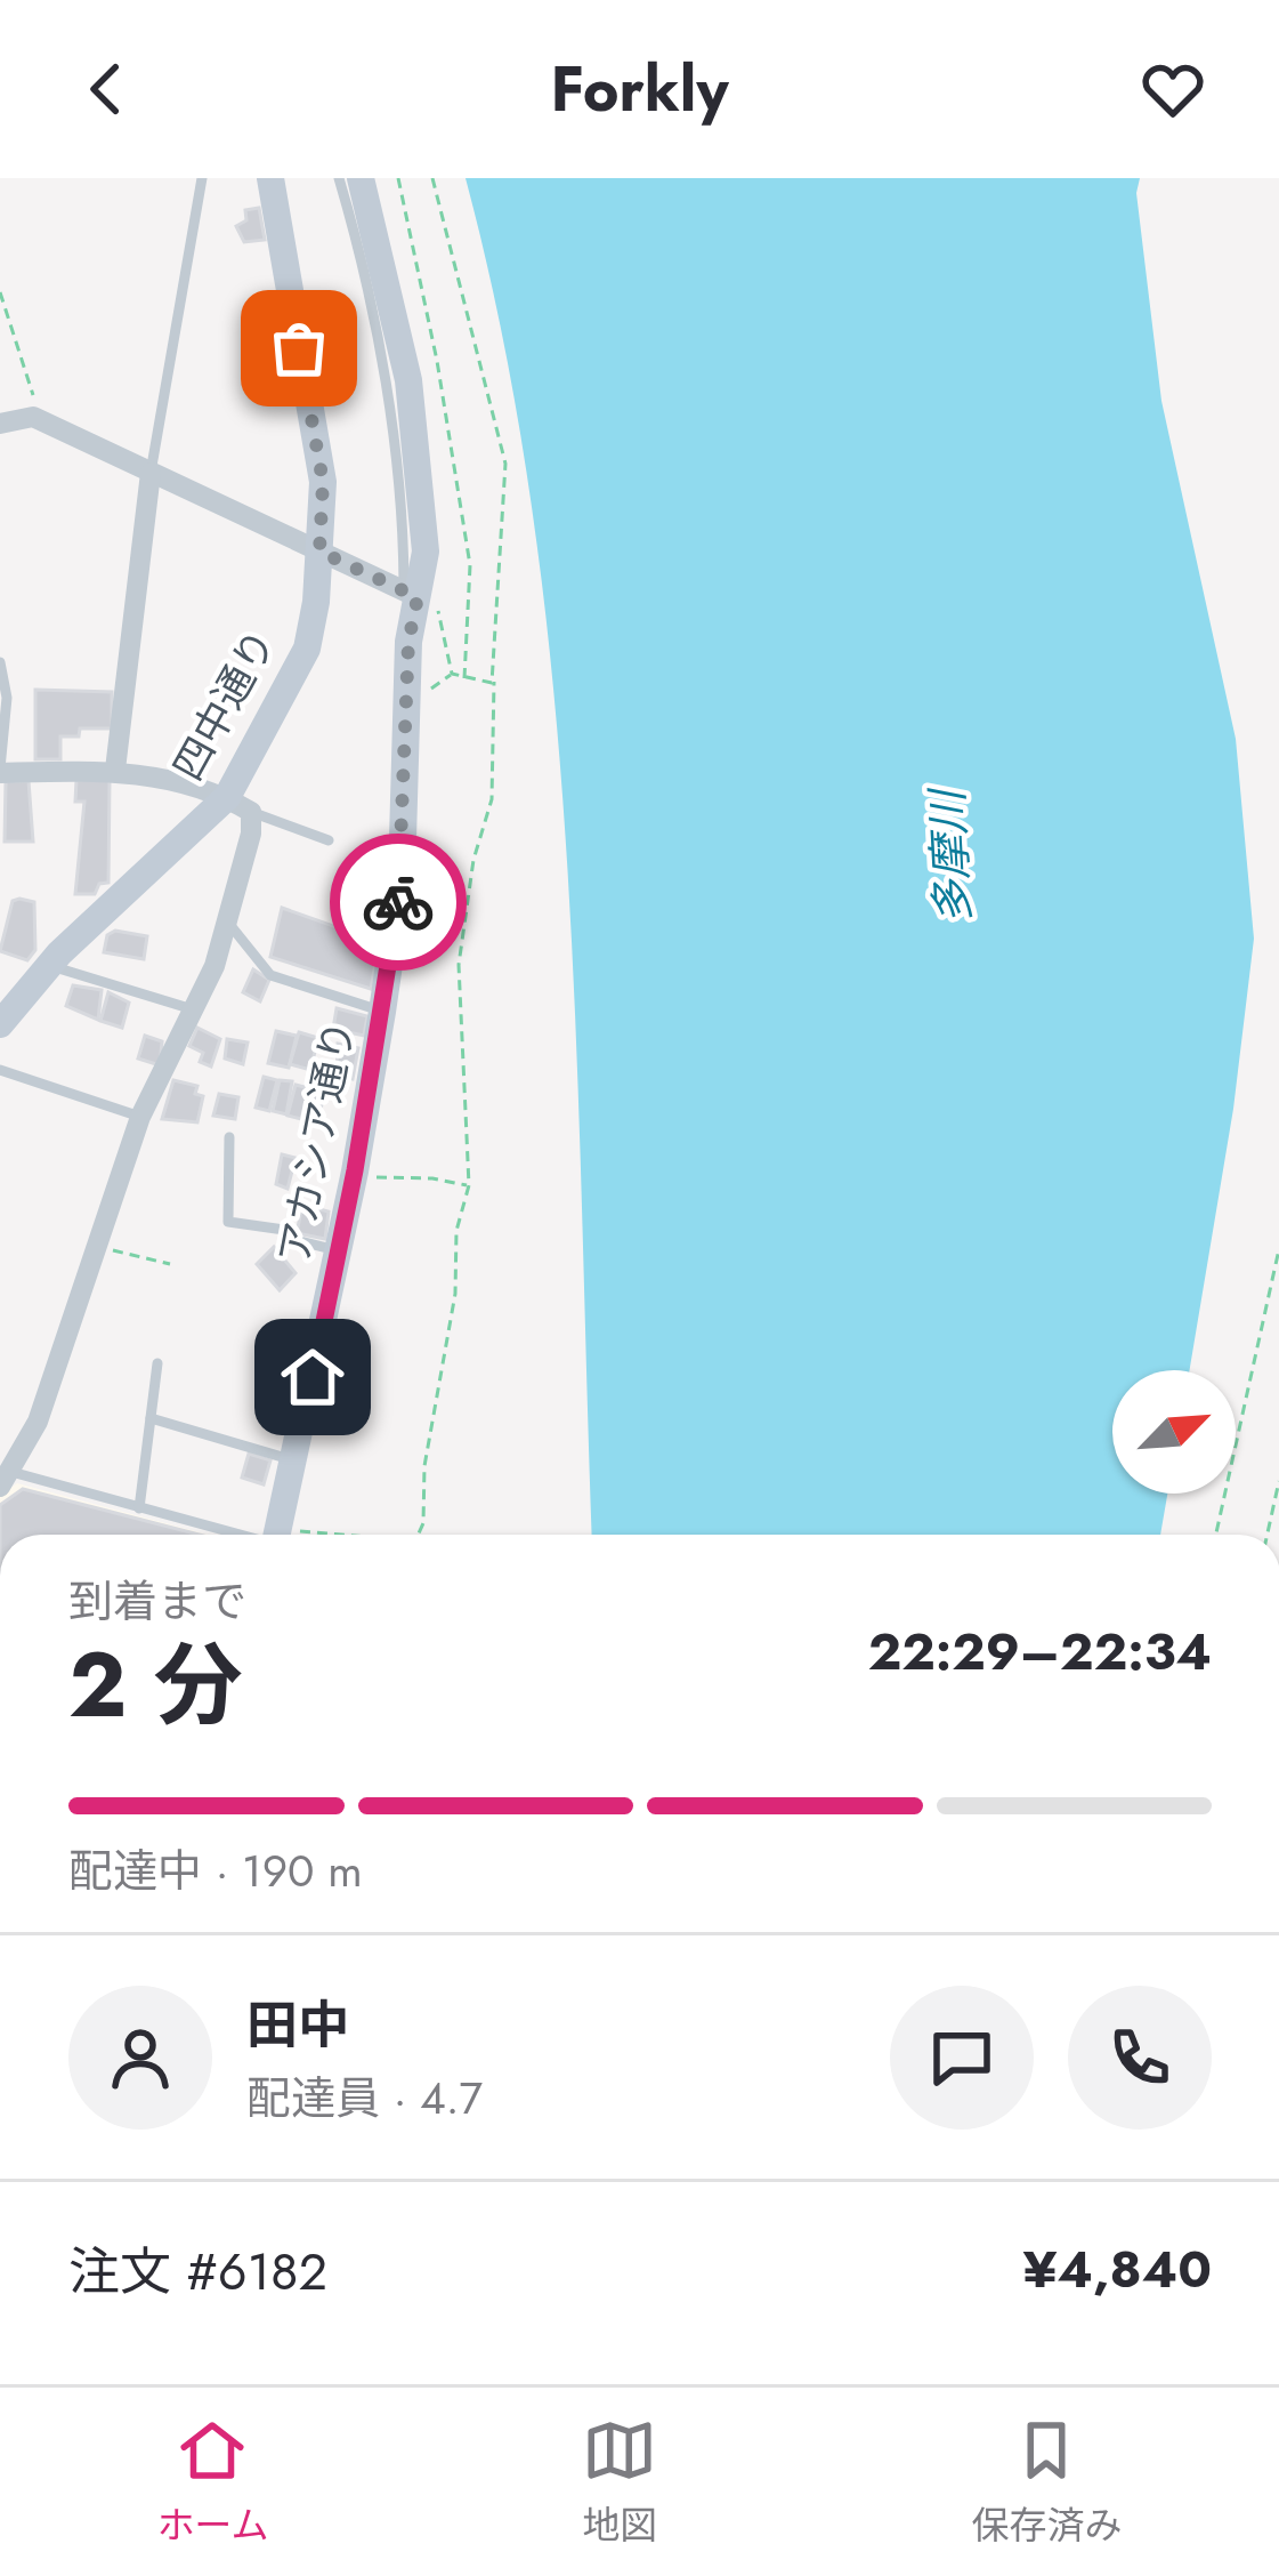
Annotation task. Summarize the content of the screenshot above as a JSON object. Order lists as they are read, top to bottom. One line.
{"streets":{"street":["四中通り","アカシア通り"]},"water":["多摩川"],"north":"top right","page":{"header":"Forkly","heading":["2 分","到着まで","22:29–22:34"],"panel":["田中","配達員 · 4.7","注文 #6182","¥4,840"],"bar":"配達中 · 190 m","tabs":["ホーム","地図","保存済み"]}}
